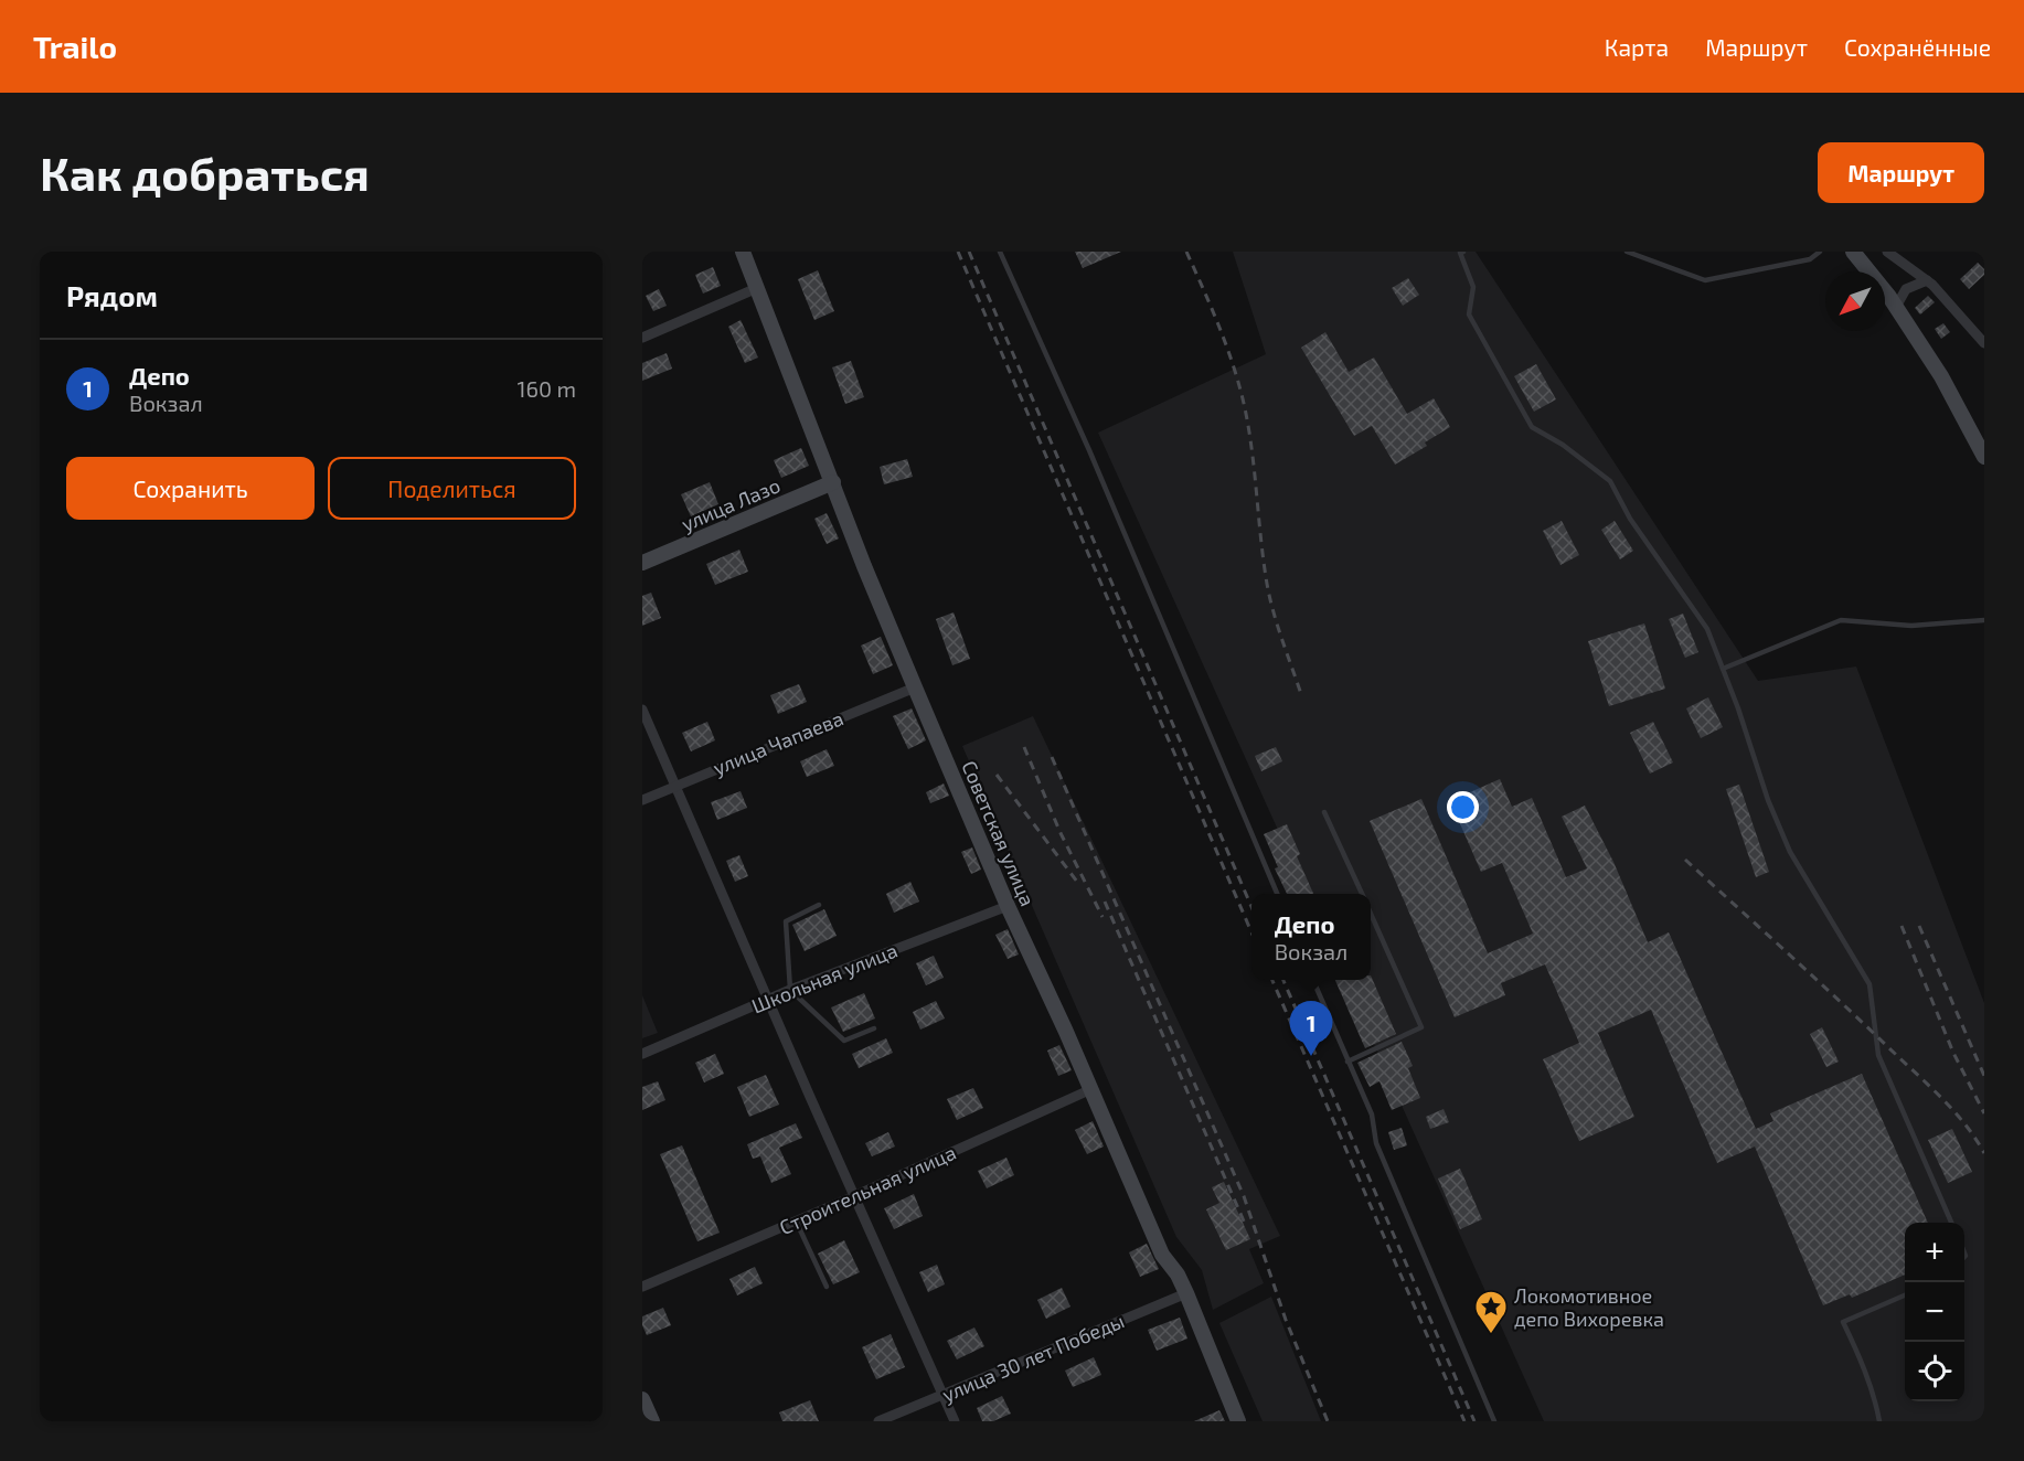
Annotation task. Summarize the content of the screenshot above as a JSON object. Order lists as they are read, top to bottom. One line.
{"streets":{"street":["улица Лазо","улица Чапаева","Советская улица","Школьная улица","Строительная улица","улица 30 лет Победы"]},"crossings":[["улица Лазо","Советская улица"],["улица Чапаева","Советская улица"],["Советская улица","Школьная улица"],["Советская улица","Строительная улица"],["Советская улица","улица 30 лет Победы"]],"places":{"place":["Локомотивное депо Вихоревка"]},"north":"bottom left","page":{"header":"Trailo","nav":["Карта","Маршрут","Сохранённые"],"buttons":["Маршрут",["Сохранить","Поделиться"]],"title":"Как добраться","heading":"Рядом","list":[{"mark":"1","name":"Депо","note":"Вокзал","value":"160 m"}],"popup":["Депо","Вокзал"],"pins":"1","map_buttons":["+","−"]}}
